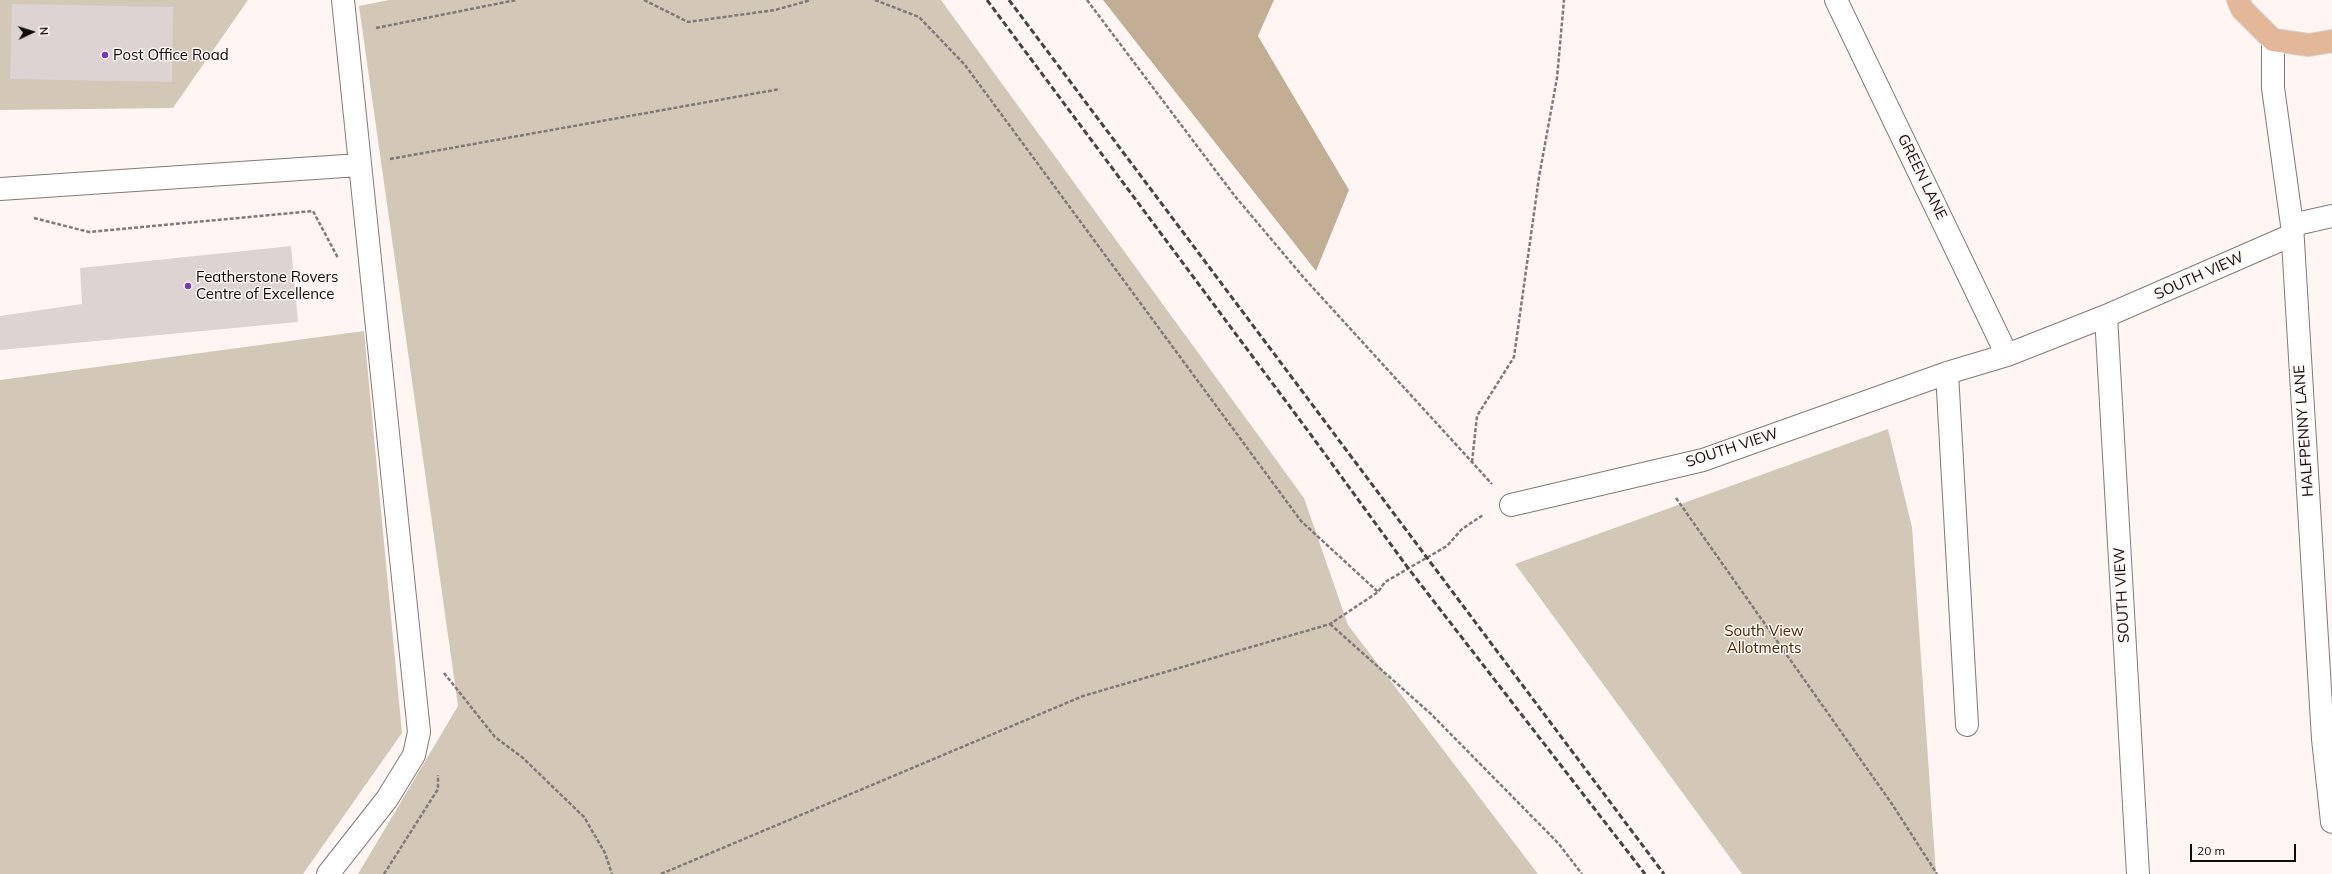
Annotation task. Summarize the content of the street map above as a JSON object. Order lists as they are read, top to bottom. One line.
{"streets":{"street":["GREEN LANE","SOUTH VIEW","HALFPENNY LANE"]},"crossings":[["GREEN LANE","SOUTH VIEW"],["SOUTH VIEW","HALFPENNY LANE"]],"parks":["South View Allotments"],"places":["Post Office Road","Featherstone Rovers Centre of Excellence"],"scale_bar":"20 m","north":"right"}
